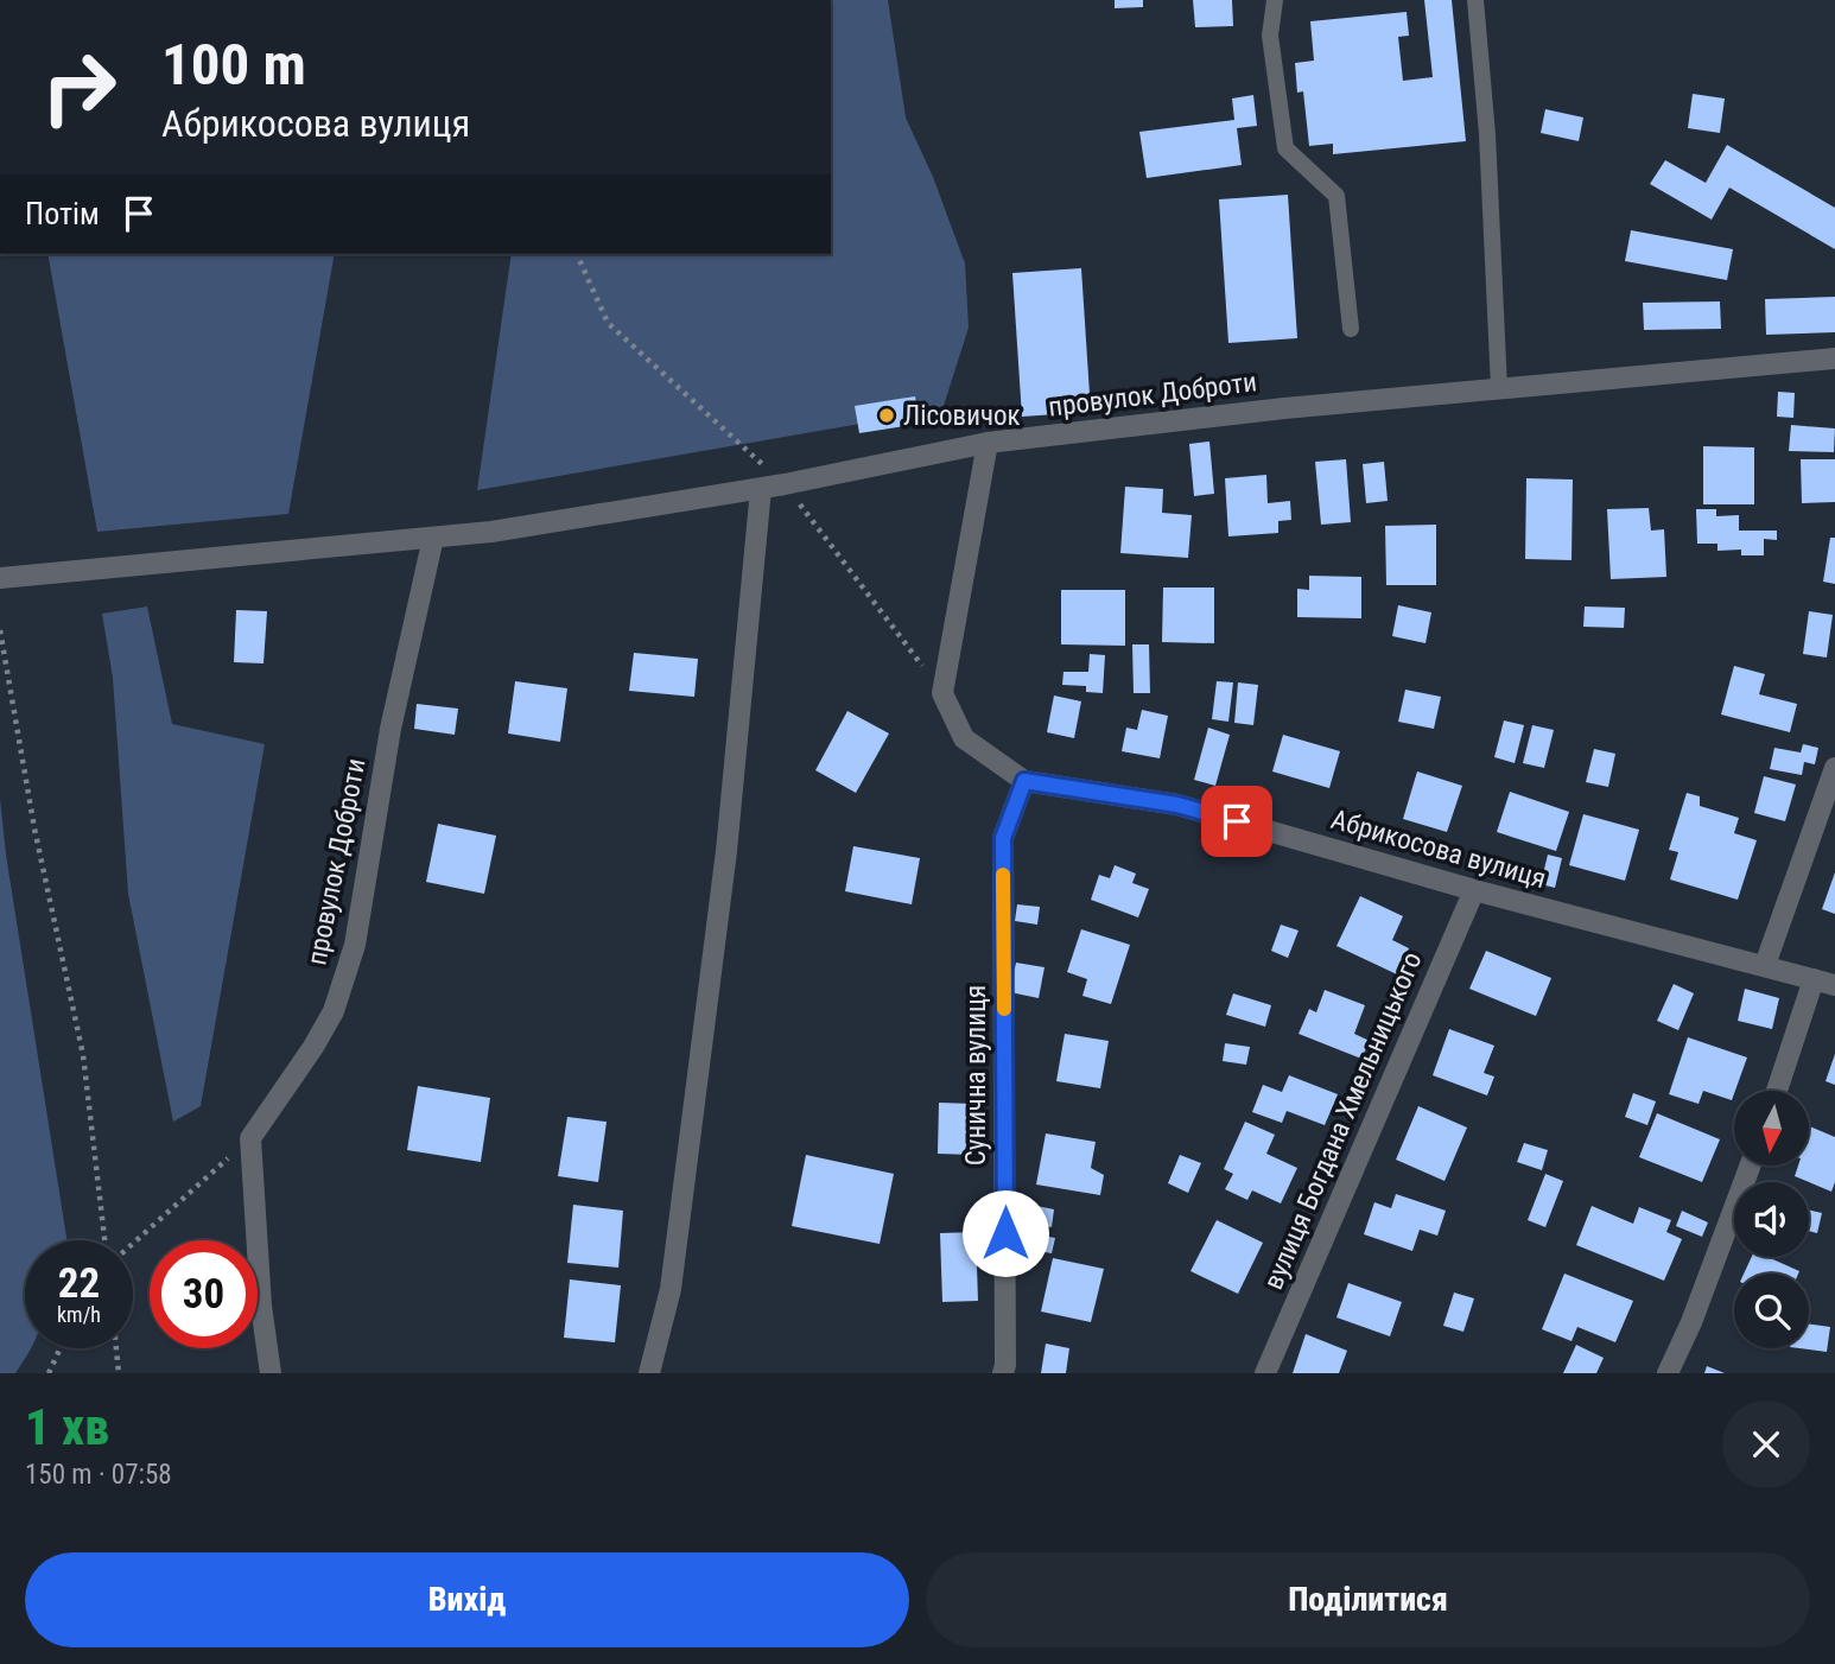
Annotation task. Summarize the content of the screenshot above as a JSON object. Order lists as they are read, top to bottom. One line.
{"streets":{"street":["провулок Доброти","Абрикосова вулиця","Сунична вулиця","вулиця Богдана Хмельницького"]},"crossings":[["Абрикосова вулиця","Сунична вулиця"],["Абрикосова вулиця","вулиця Богдана Хмельницького"]],"places":["Лісовичок"],"north":"bottom","page":{"turn":["100 m","Абрикосова вулиця"],"then":"Потім","speed":"22 km/h","limit":"30","heading":["1 хв","150 m · 07:58"],"buttons":["Вихід","Поділитися"]}}
